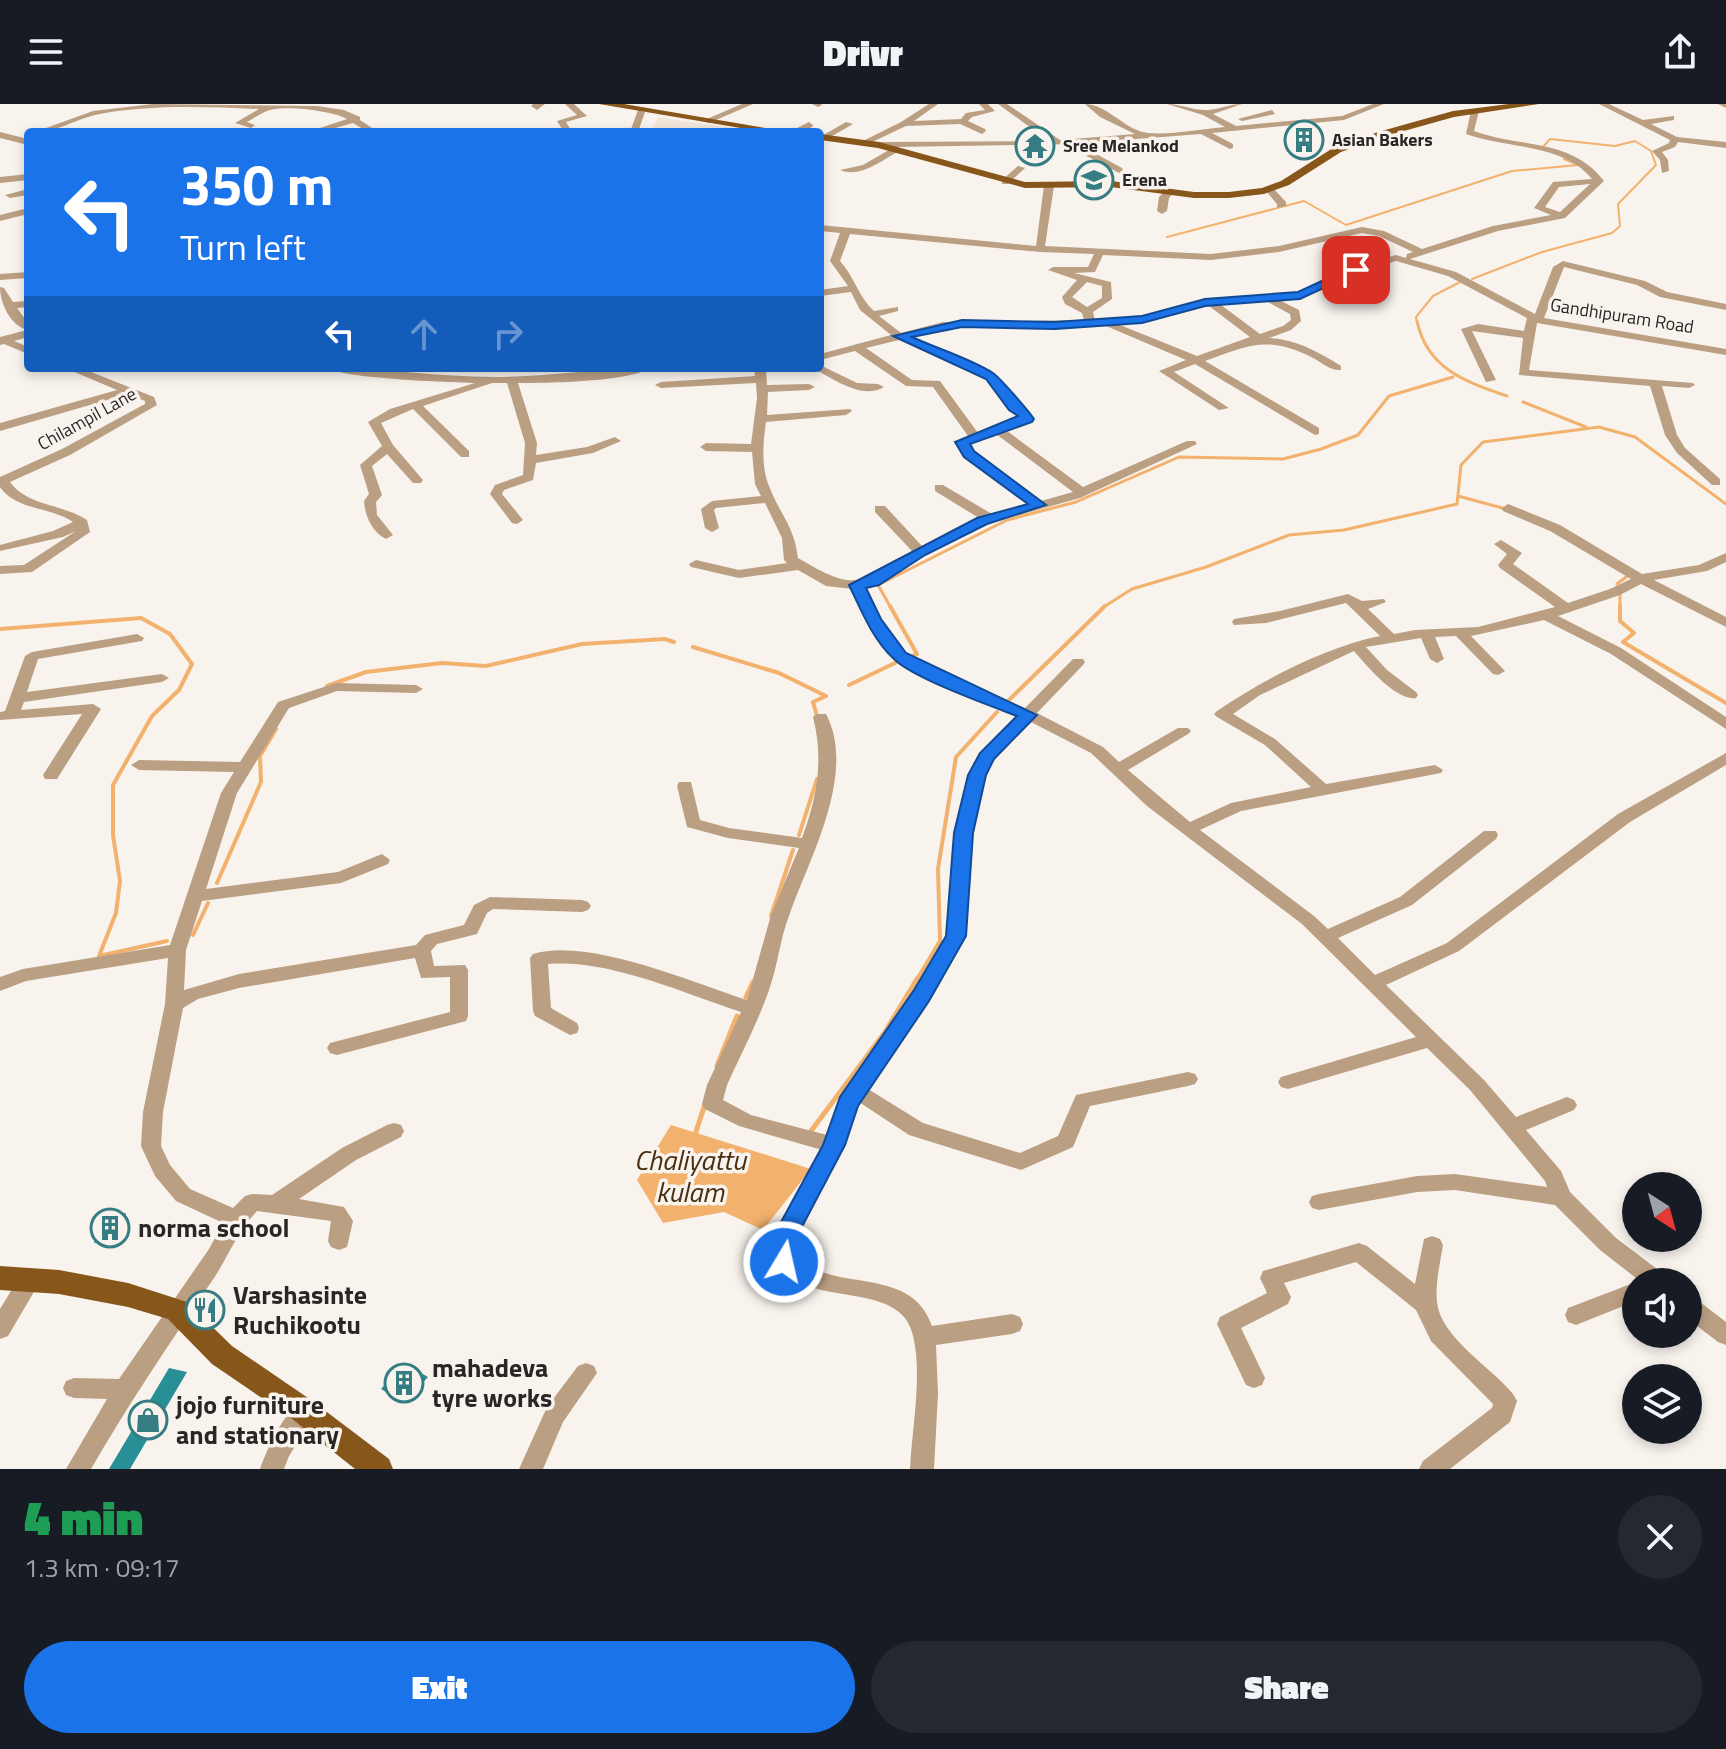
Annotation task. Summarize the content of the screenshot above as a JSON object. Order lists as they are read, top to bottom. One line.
{"streets":{"street":["Gandhipuram Road","Chilampil Lane"]},"water":["Chaliyattu kulam"],"places":{"building":["Asian Bakers","norma school","mahadeva tyre works"],"temple":["Sree Melankod"],"school or university":["Erena"],"restaurant":["Varshasinte Ruchikootu"],"shop":["jojo furniture and stationary"]},"north":"bottom right","page":{"header":"Drivr","turn":["350 m","Turn left"],"heading":["4 min","1.3 km · 09:17"],"buttons":["Exit","Share"]}}
